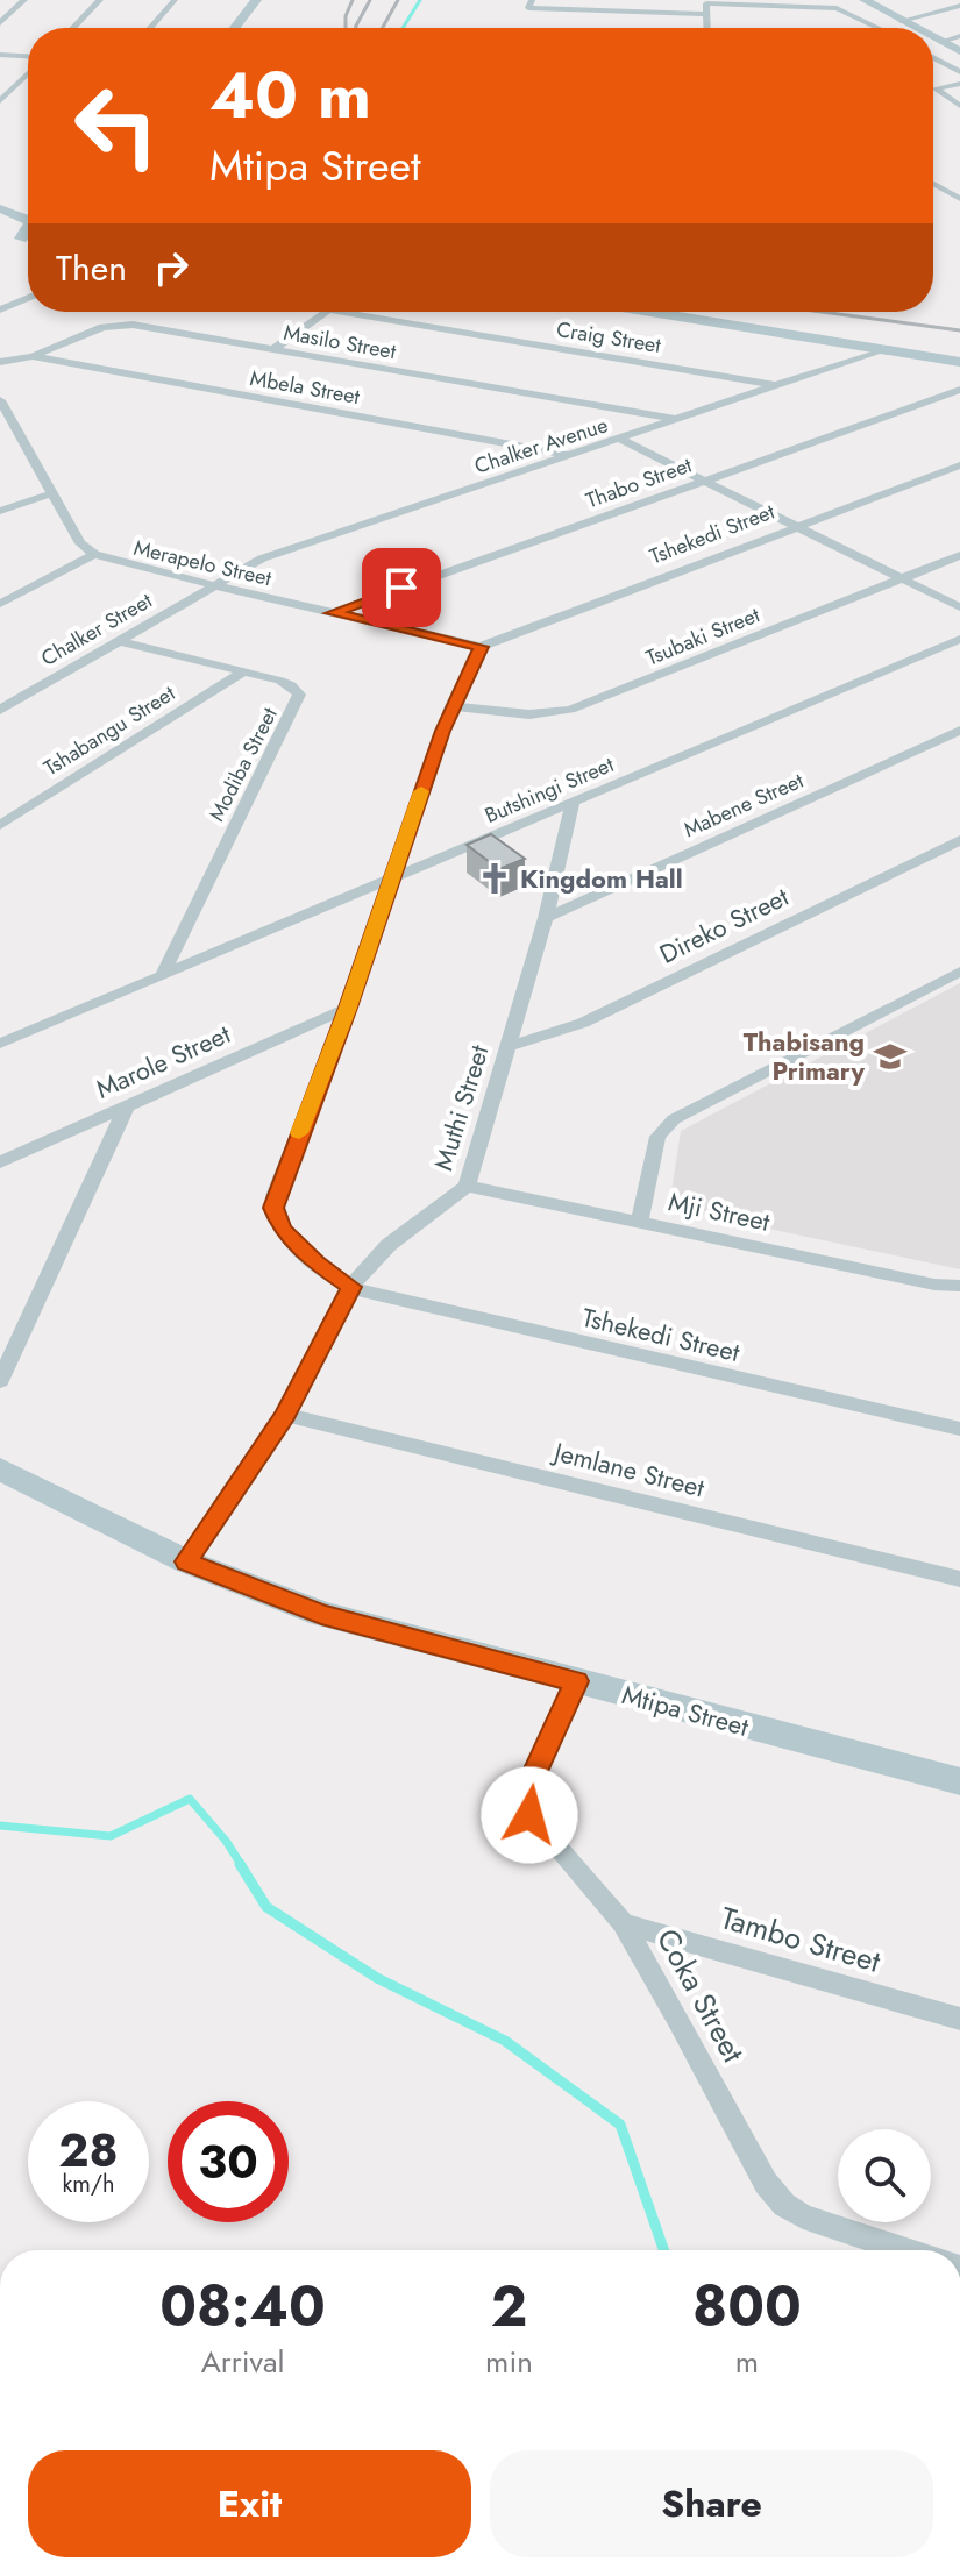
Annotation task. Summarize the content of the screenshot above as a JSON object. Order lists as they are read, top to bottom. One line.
{"streets":{"street":["Craig Street","Masilo Street","Mbela Street","Chalker Avenue","Thabo Street","Tshekedi Street","Merapelo Street","Chalker Street","Tsubaki Street","Tshabangu Street","Modiba Street","Butshingi Street","Mabene Street","Direko Street","Marole Street","Muthi Street","Mji Street","Jemlane Street","Mtipa Street","Tambo Street","Coka Street"]},"crossings":[["Craig Street","Chalker Avenue"],["Masilo Street","Mbela Street"],["Masilo Street","Chalker Avenue"],["Mbela Street","Chalker Avenue"],["Chalker Avenue","Merapelo Street"],["Chalker Avenue","Chalker Street"],["Thabo Street","Merapelo Street"],["Tshekedi Street","Merapelo Street"],["Tshekedi Street","Tsubaki Street"],["Tshekedi Street","Butshingi Street"],["Tshekedi Street","Marole Street"],["Tshekedi Street","Muthi Street"],["Merapelo Street","Chalker Street"],["Chalker Street","Modiba Street"],["Tshabangu Street","Modiba Street"],["Modiba Street","Butshingi Street"],["Butshingi Street","Muthi Street"],["Mabene Street","Muthi Street"],["Direko Street","Muthi Street"],["Muthi Street","Mji Street"],["Muthi Street","Jemlane Street"],["Muthi Street","Mtipa Street"],["Mtipa Street","Coka Street"],["Tambo Street","Coka Street"]],"places":{"church":["Kingdom Hall"],"school or university":["Thabisang Primary"]},"page":{"turn":["40 m","Mtipa Street"],"then":"Then","speed":"28 km/h","limit":"30","eta":["08:40","Arrival","2","min","800","m"],"buttons":["Exit","Share"]}}
